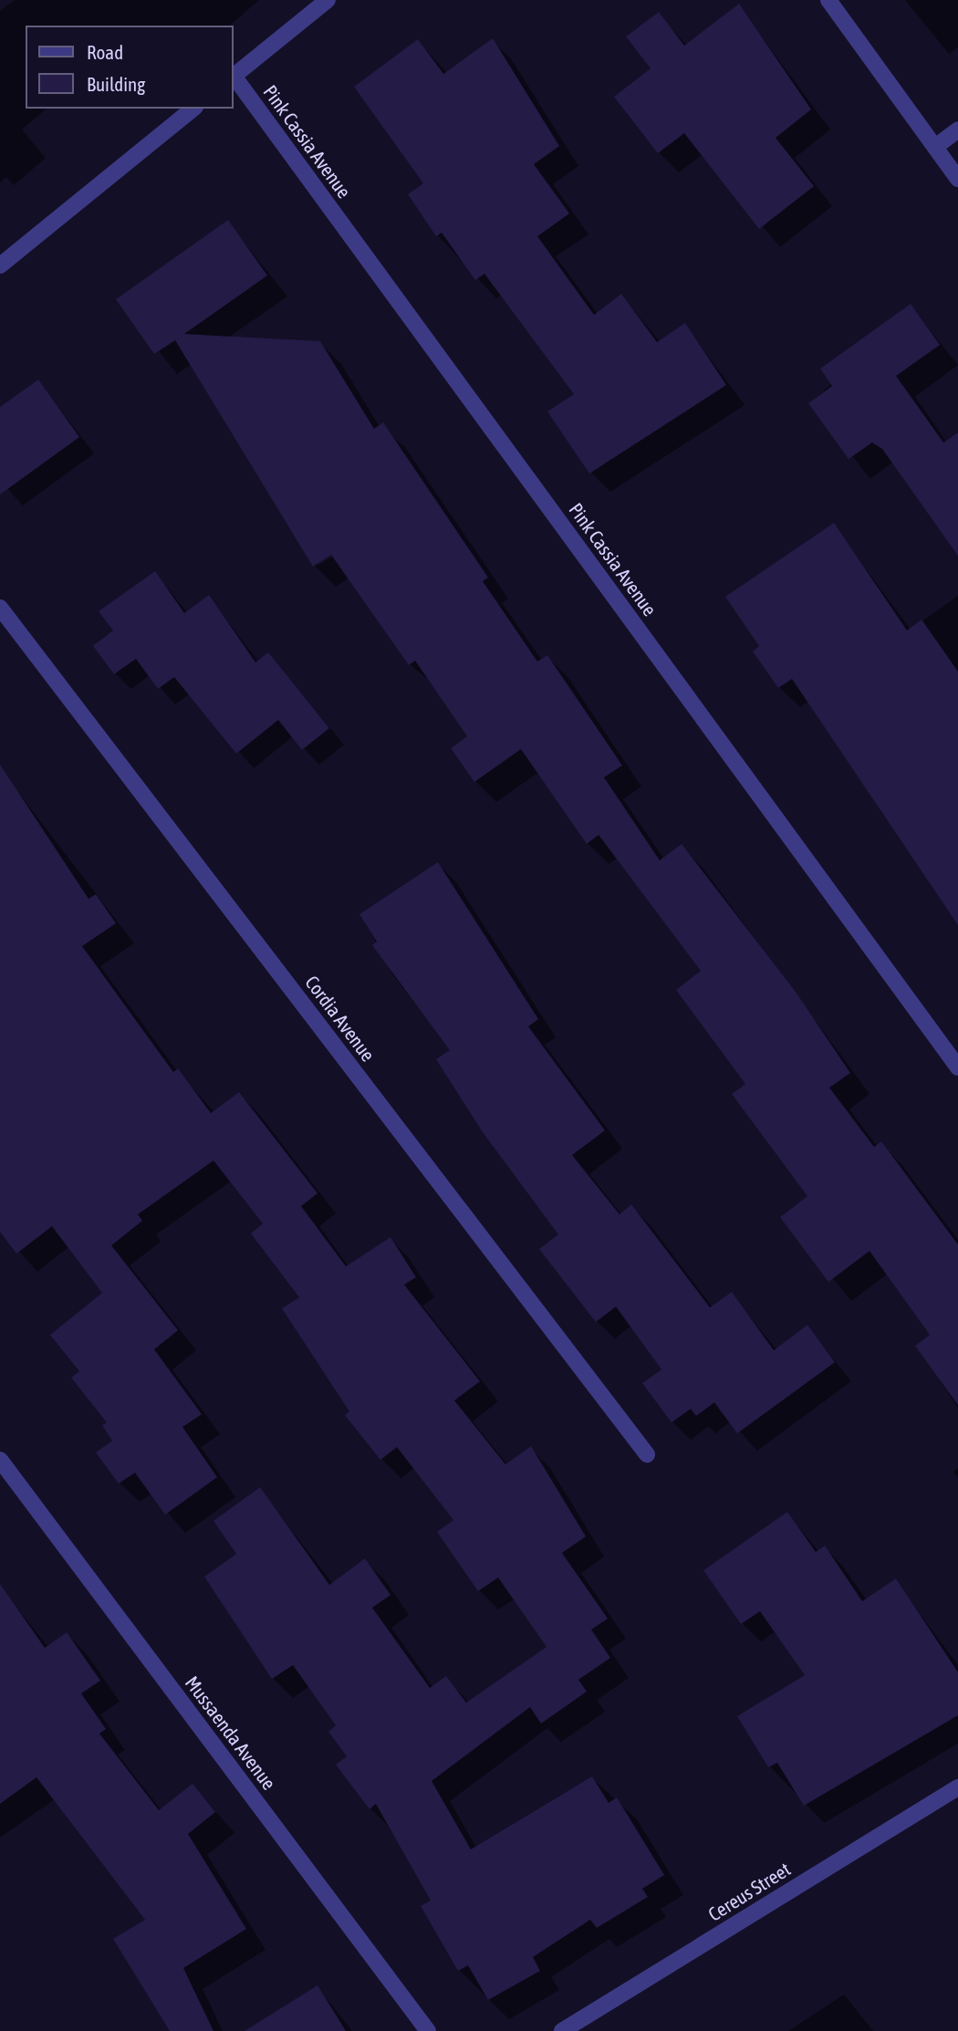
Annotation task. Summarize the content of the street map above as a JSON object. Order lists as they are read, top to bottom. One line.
{"streets":{"street":["Pink Cassia Avenue","Cordia Avenue","Mussaenda Avenue","Cereus Street"]},"legend":["Road","Building"]}
